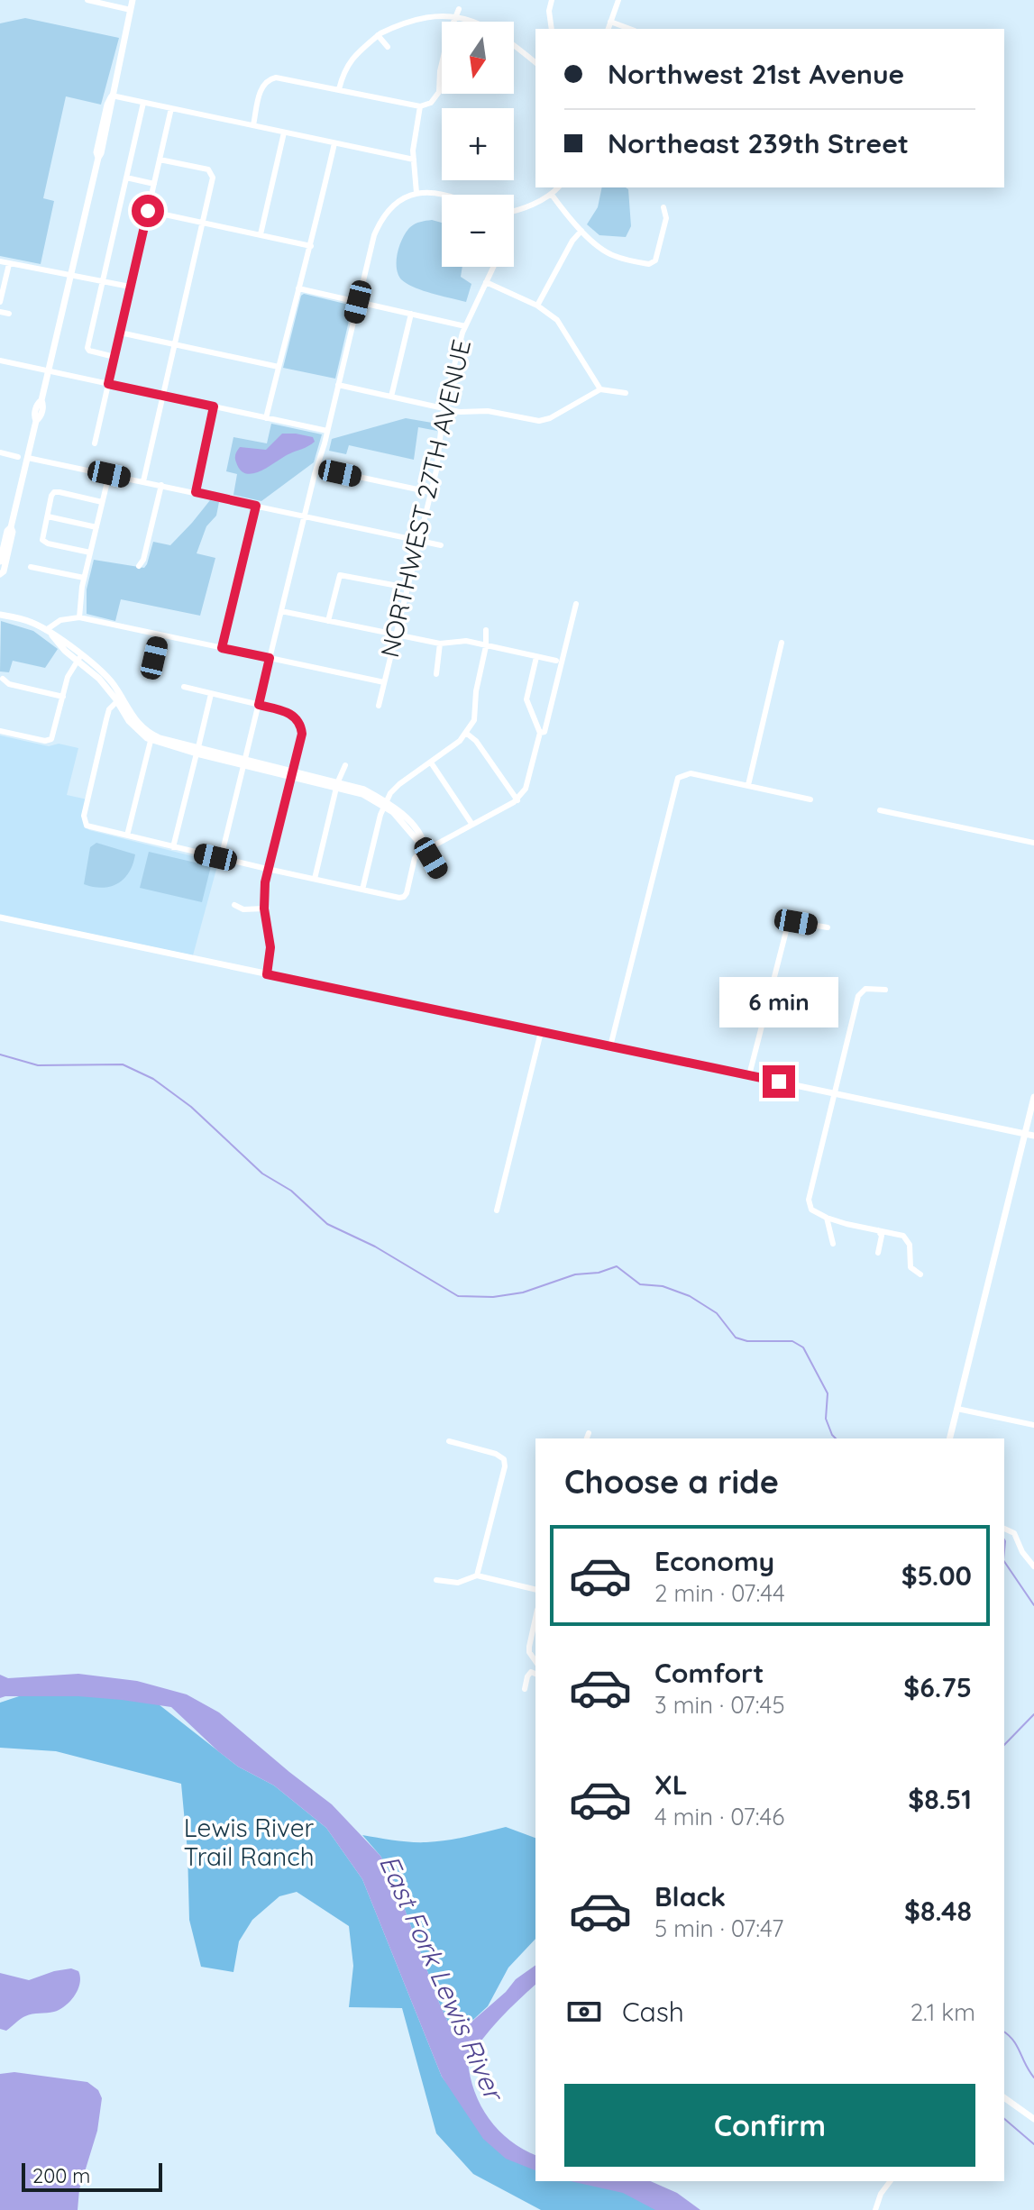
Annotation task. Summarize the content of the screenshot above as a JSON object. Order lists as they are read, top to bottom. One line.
{"streets":{"street":["NORTHWEST 27TH AVENUE"]},"water":["East Fork Lewis River"],"parks":["Lewis River Trail Ranch"],"scale_bar":"200 m","north":"bottom","page":{"map_buttons":["+","−"],"banner":["Northwest 21st Avenue","Northeast 239th Street"],"bubble":"6 min","heading":"Choose a ride","list":[{"name":"Economy","note":"2 min · 07:44","value":"$5.00"},{"name":"Comfort","note":"3 min · 07:45","value":"$6.75"},{"name":"XL","note":"4 min · 07:46","value":"$8.51"},{"name":"Black","note":"5 min · 07:47","value":"$8.48"}],"pay":["Cash","2.1 km"],"buttons":"Confirm","scale":"200 m"}}
